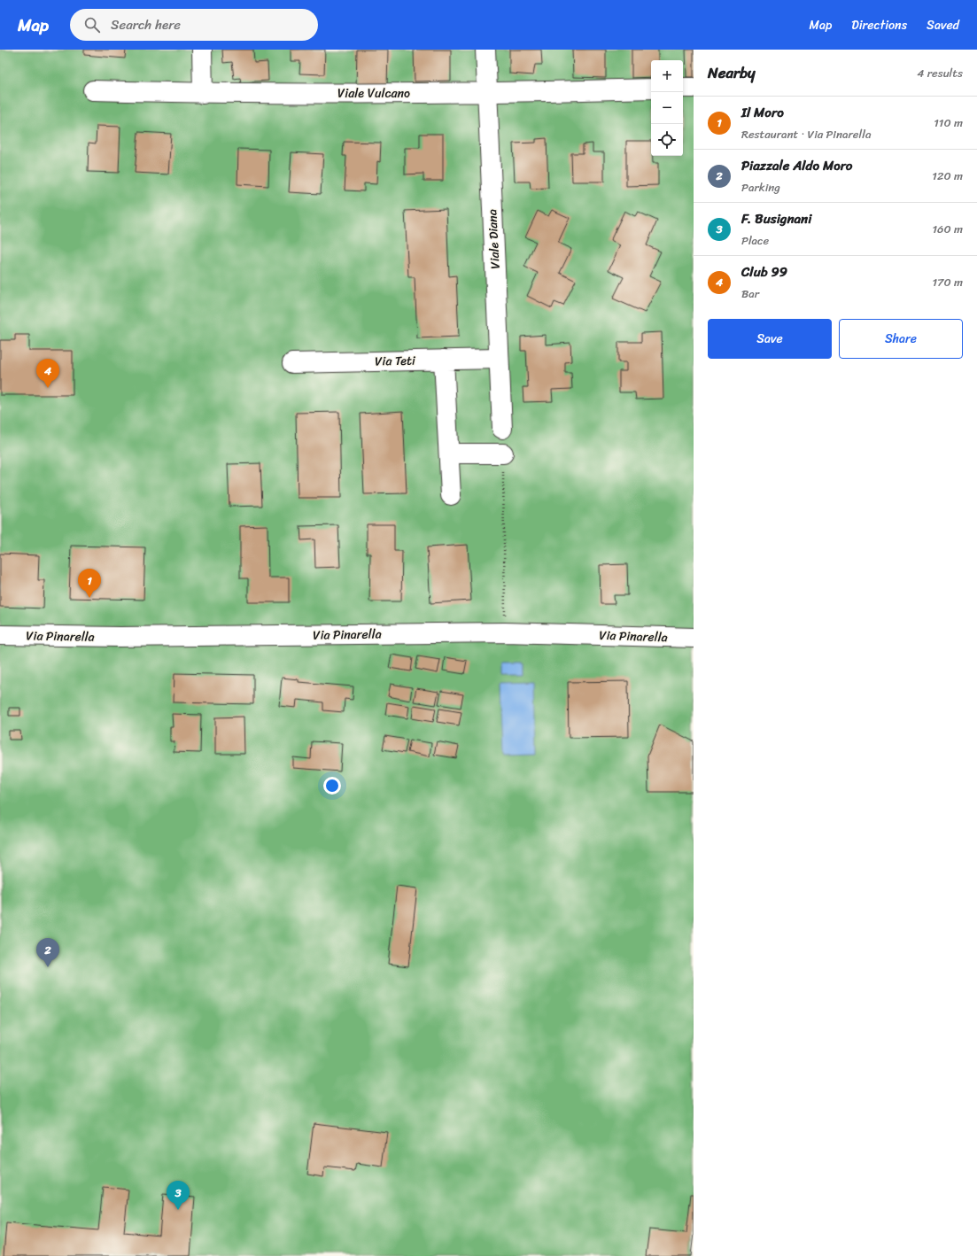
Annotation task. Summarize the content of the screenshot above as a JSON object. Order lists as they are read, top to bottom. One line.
{"streets":{"street":["Viale Vulcano","Viale Diana","Via Teti","Via Pinarella"]},"crossings":[["Viale Vulcano","Viale Diana"],["Viale Diana","Via Teti"]],"page":{"header":"Map","search":"Search here","nav":["Map","Directions","Saved"],"heading":["Nearby","4 results"],"map_buttons":["+","−"],"list":[{"mark":"1","name":"Il Moro","note":"Restaurant · Via Pinarella","value":"110 m"},{"mark":"2","name":"Piazzale Aldo Moro","note":"Parking","value":"120 m"},{"mark":"3","name":"F. Busignani","note":"Place","value":"160 m"},{"mark":"4","name":"Club 99","note":"Bar","value":"170 m"}],"buttons":["Save","Share"],"pins":["4","1","2","3"]}}
